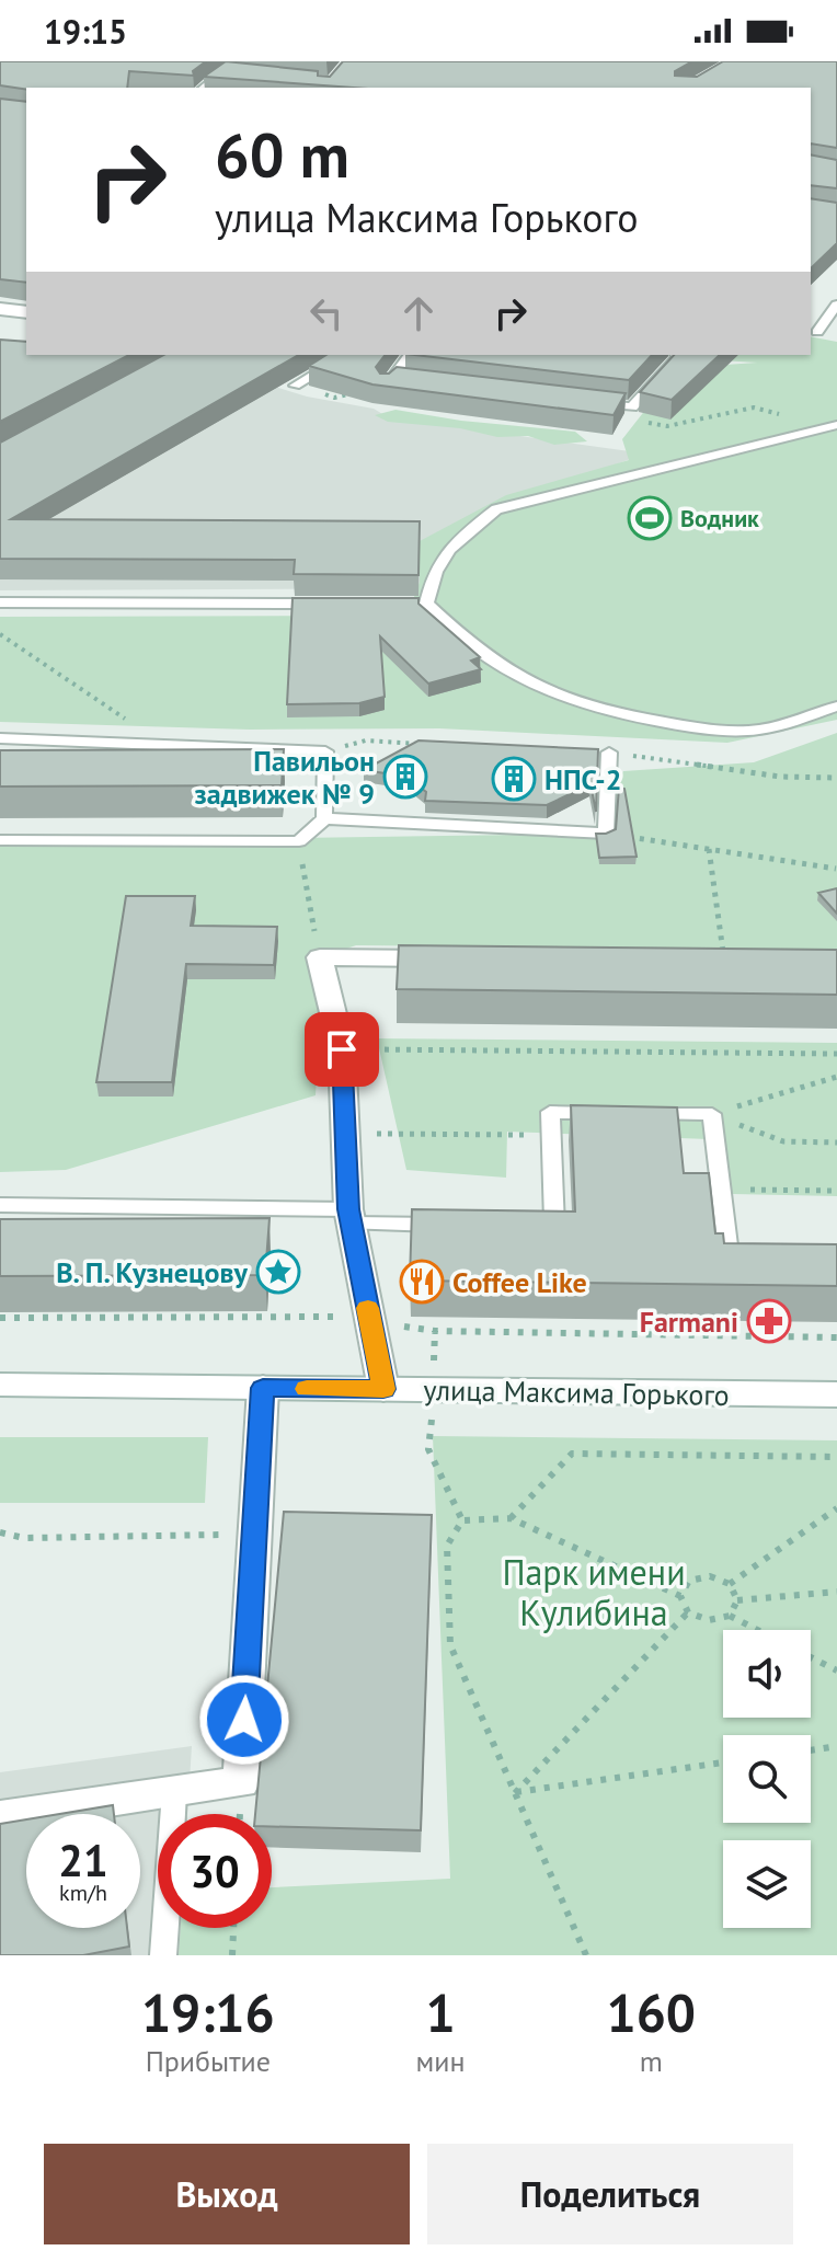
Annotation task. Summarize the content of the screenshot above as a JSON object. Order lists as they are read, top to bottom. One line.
{"streets":{"street":["улица Максима Горького"]},"parks":["Парк имени Кулибина"],"places":{"sports":["Водник"],"building":["Павильон задвижек № 9","НПС-2"],"place":["В. П. Кузнецову"],"restaurant":["Coffee Like"],"pharmacy":["Farmani"]},"page":{"status":"19:15","turn":["60 m","улица Максима Горького"],"speed":"21 km/h","limit":"30","eta":["19:16","Прибытие","1","мин","160","m"],"buttons":["Выход","Поделиться"]}}
